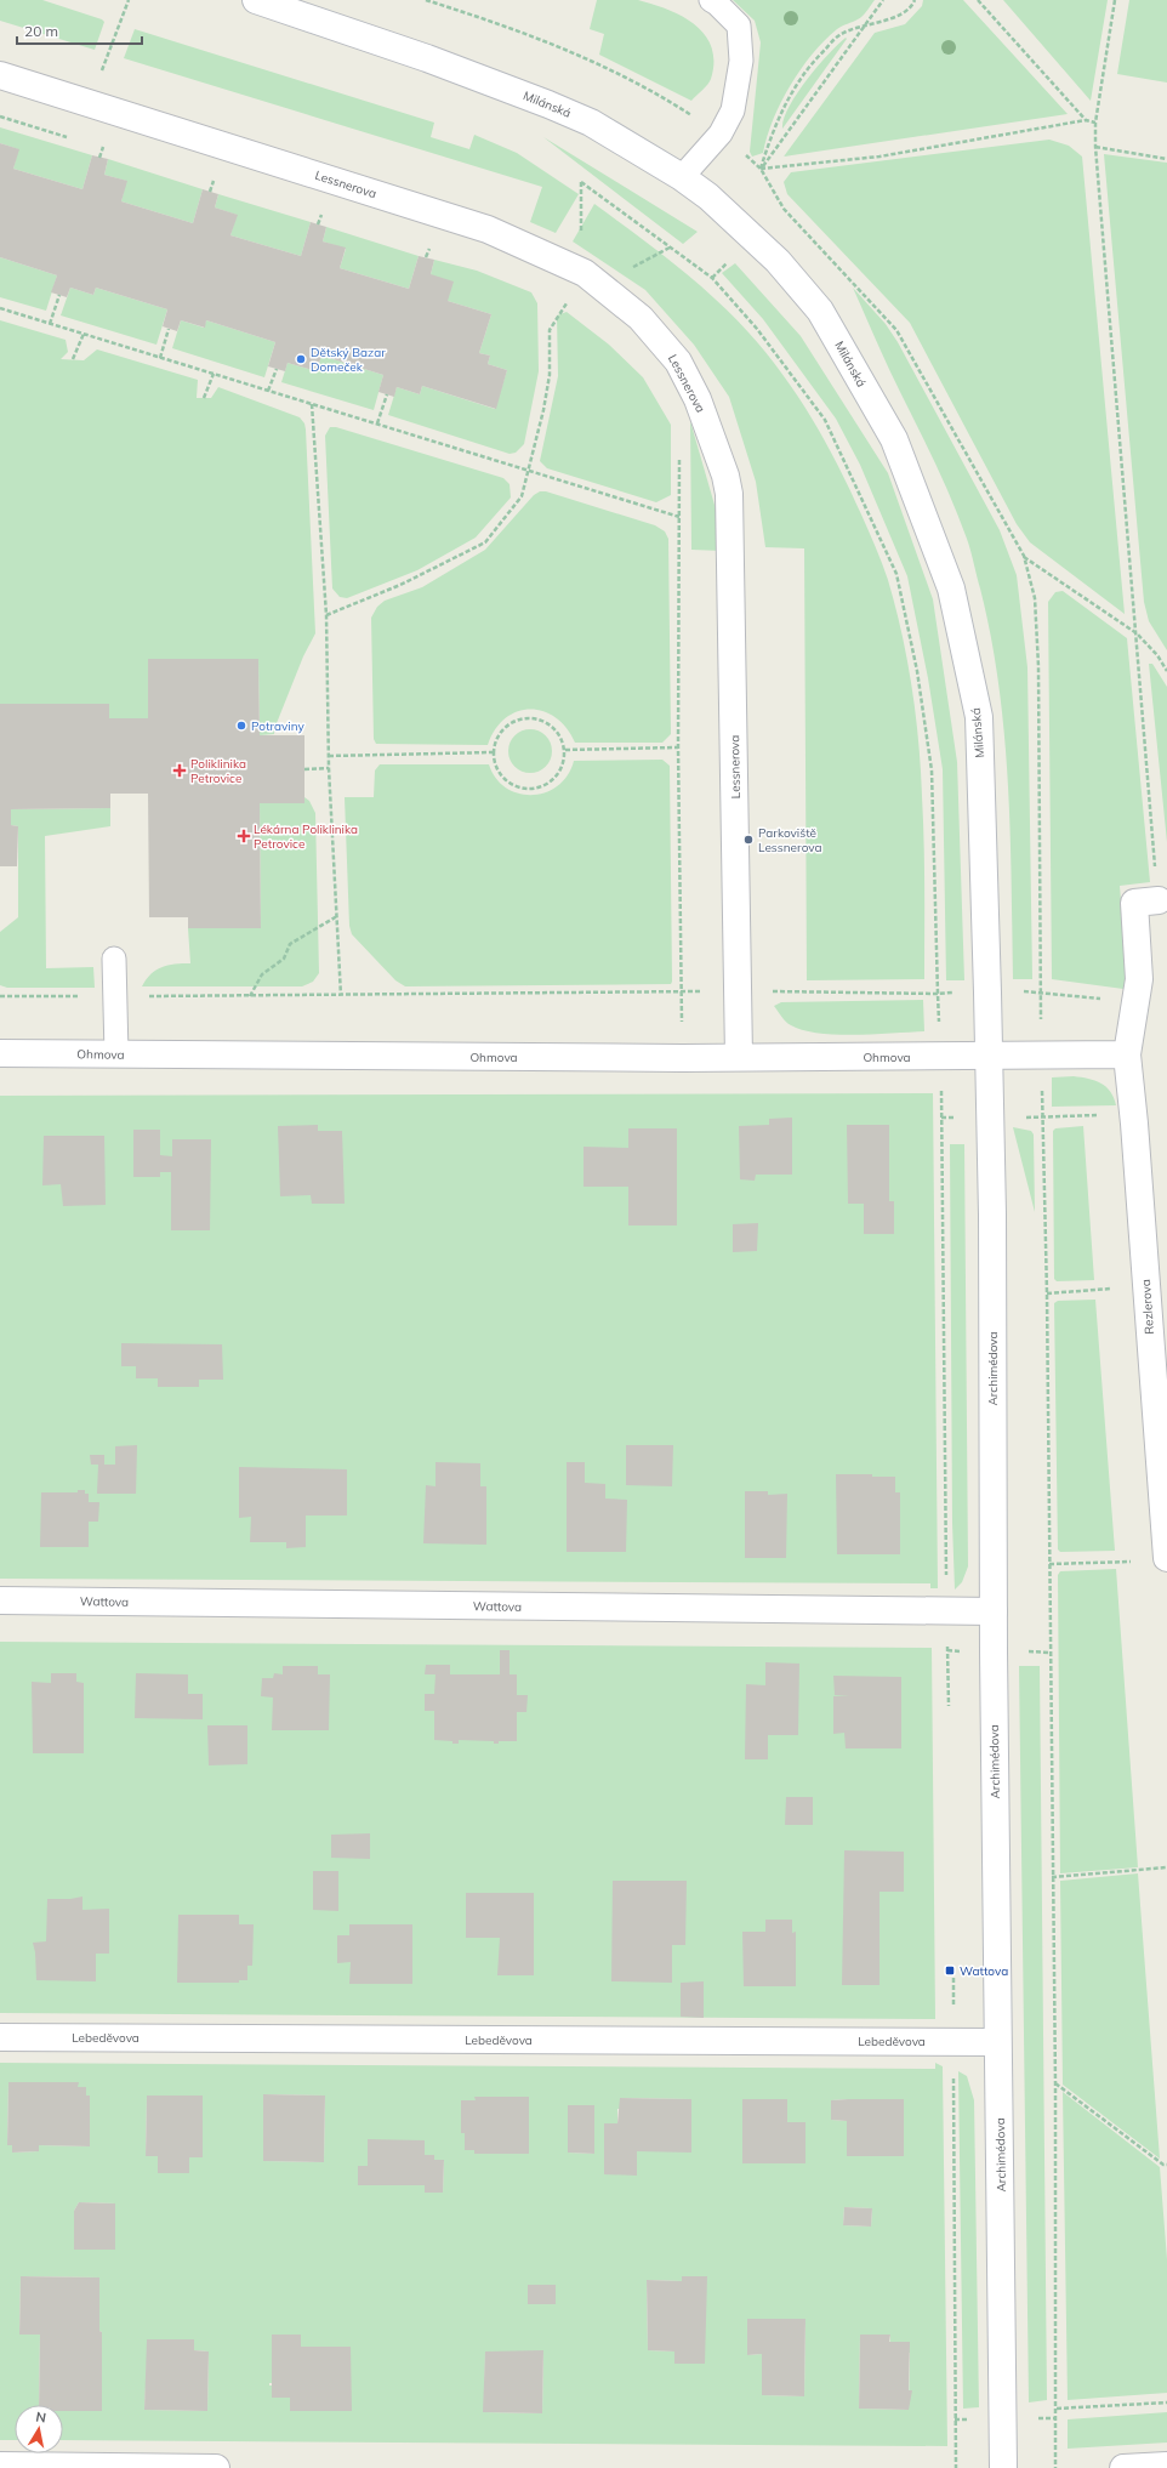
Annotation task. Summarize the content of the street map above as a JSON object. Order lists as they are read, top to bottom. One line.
{"streets":{"street":["Milánská","Lessnerova","Ohmova","Rezlerova","Archimédova","Wattova","Lebeděvova"]},"crossings":[["Milánská","Ohmova"],["Milánská","Archimédova"],["Lessnerova","Ohmova"],["Ohmova","Archimédova"],["Archimédova","Wattova"],["Archimédova","Lebeděvova"]],"places":{"other":["Dětský Bazar Domeček","Potraviny","Parkoviště Lessnerova"],"health":["Poliklinika Petrovice","Lékárna Poliklinika Petrovice"],"transit":["Wattova"]},"scale_bar":"20 m","north":"top"}
